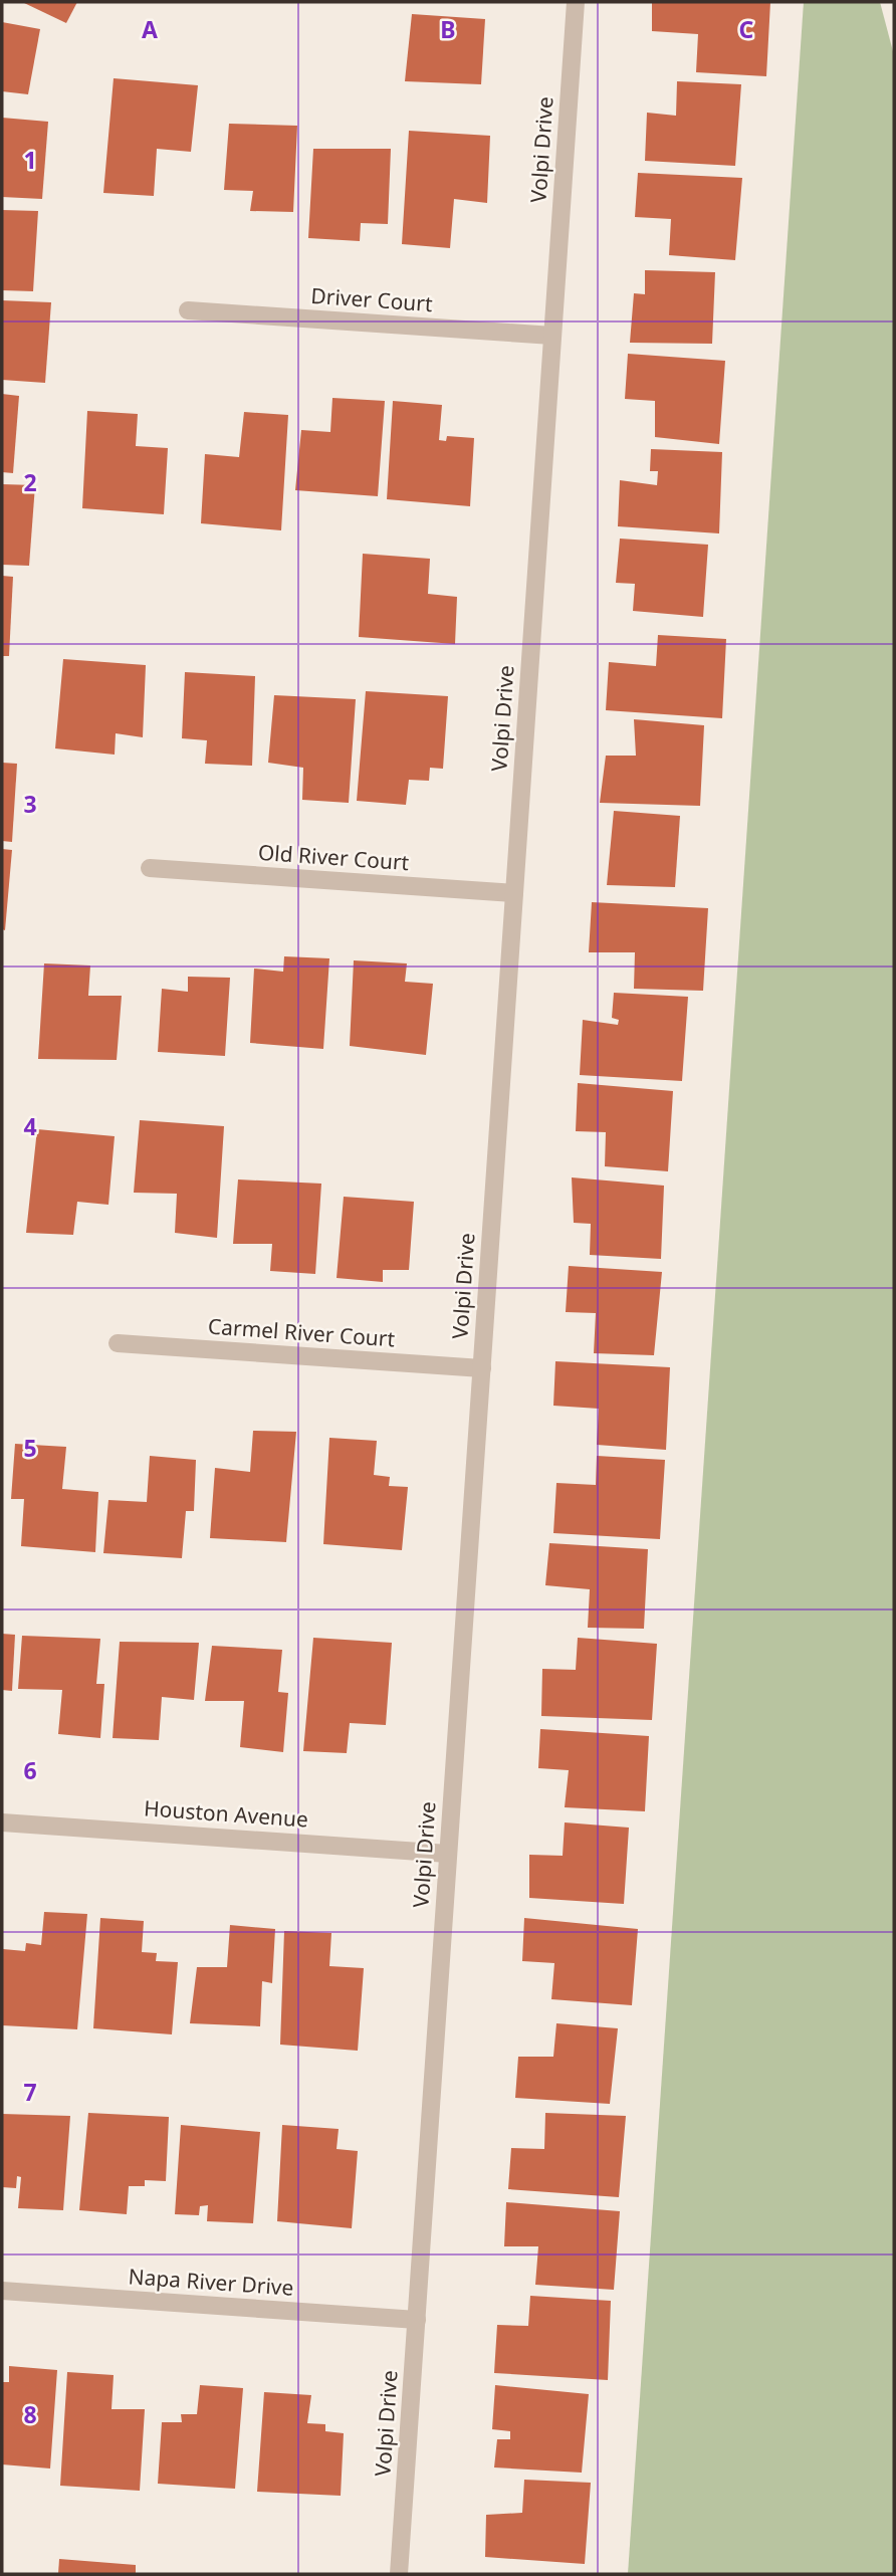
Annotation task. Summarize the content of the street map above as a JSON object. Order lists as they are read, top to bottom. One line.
{"streets":{"street":["Volpi Drive","Driver Court","Old River Court","Carmel River Court","Houston Avenue","Napa River Drive"]},"crossings":[["Volpi Drive","Driver Court"],["Volpi Drive","Old River Court"],["Volpi Drive","Carmel River Court"],["Volpi Drive","Houston Avenue"],["Volpi Drive","Napa River Drive"]],"grid":{"columns":["A","B","C"],"rows":["1","2","3","4","5","6","7","8"]}}
